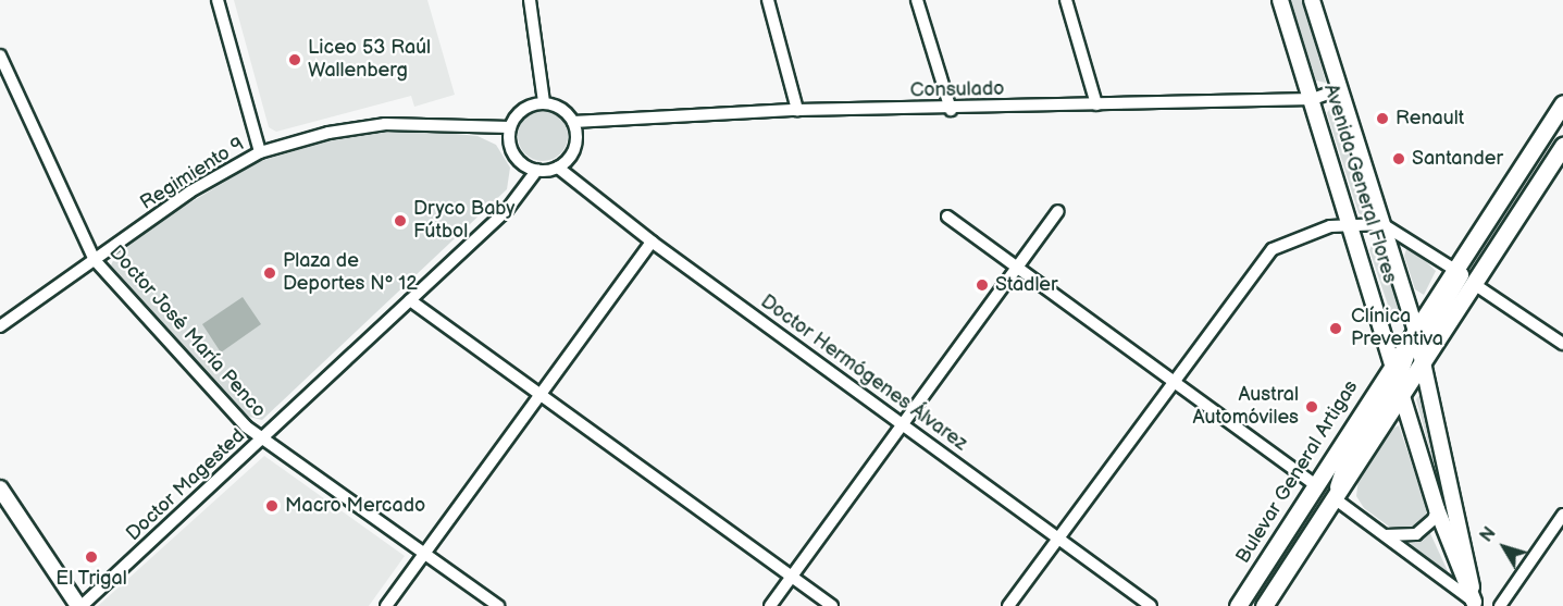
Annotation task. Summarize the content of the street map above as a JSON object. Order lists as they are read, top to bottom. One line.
{"streets":{"main road":["Avenida General Flores","Bulevar General Artigas"],"street":["Consulado","Regimiento 9","Doctor José María Penco","Doctor Hermógenes Álvarez","Doctor Magested"]},"crossings":[["Consulado","Regimiento 9"],["Consulado","Avenida General Flores"],["Consulado","Doctor Hermógenes Álvarez"],["Consulado","Doctor Magested"],["Regimiento 9","Doctor José María Penco"],["Regimiento 9","Doctor Hermógenes Álvarez"],["Regimiento 9","Doctor Magested"],["Avenida General Flores","Bulevar General Artigas"],["Doctor José María Penco","Doctor Magested"],["Doctor Hermógenes Álvarez","Doctor Magested"]],"places":["Liceo 53 Raúl Wallenberg","Renault","Santander","Dryco Baby Fútbol","Plaza de Deportes Nº 12","Stadler","Clínica Preventiva","Austral Automóviles","Macro Mercado","El Trigal"],"north":"top left"}
